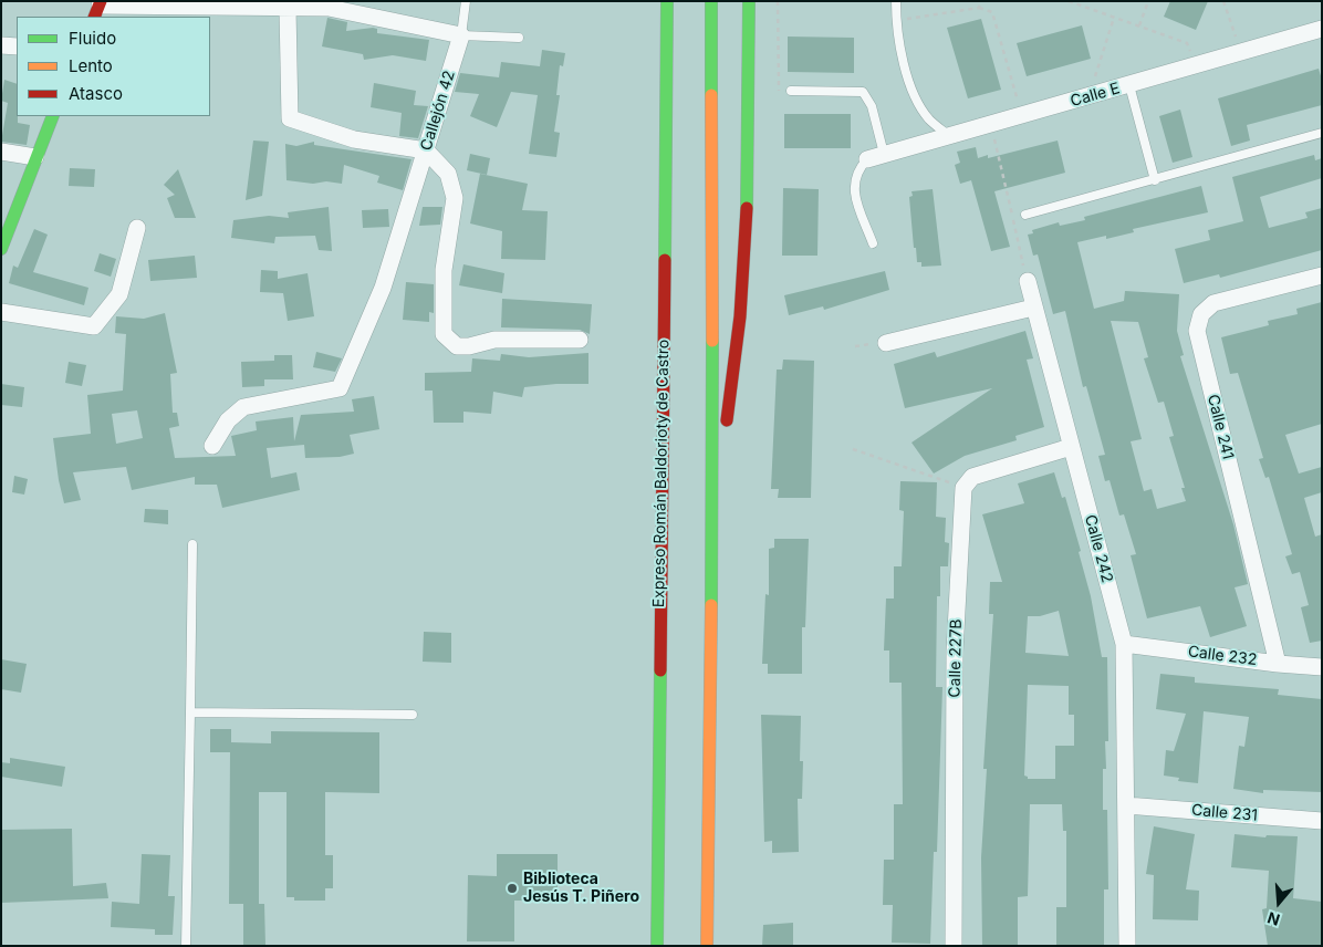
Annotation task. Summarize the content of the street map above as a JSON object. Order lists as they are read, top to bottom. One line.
{"streets":{"main road":["Expreso Román Baldorioty de Castro"],"street":["Calle E","Callejón 42","Calle 241","Calle 242","Calle 232","Calle 227B","Calle 231"]},"crossings":[["Calle 241","Calle 232"],["Calle 242","Calle 232"],["Calle 242","Calle 231"]],"places":["Biblioteca Jesús T. Piñero"],"legend":["Fluido","Lento","Atasco"],"north":"bottom"}
